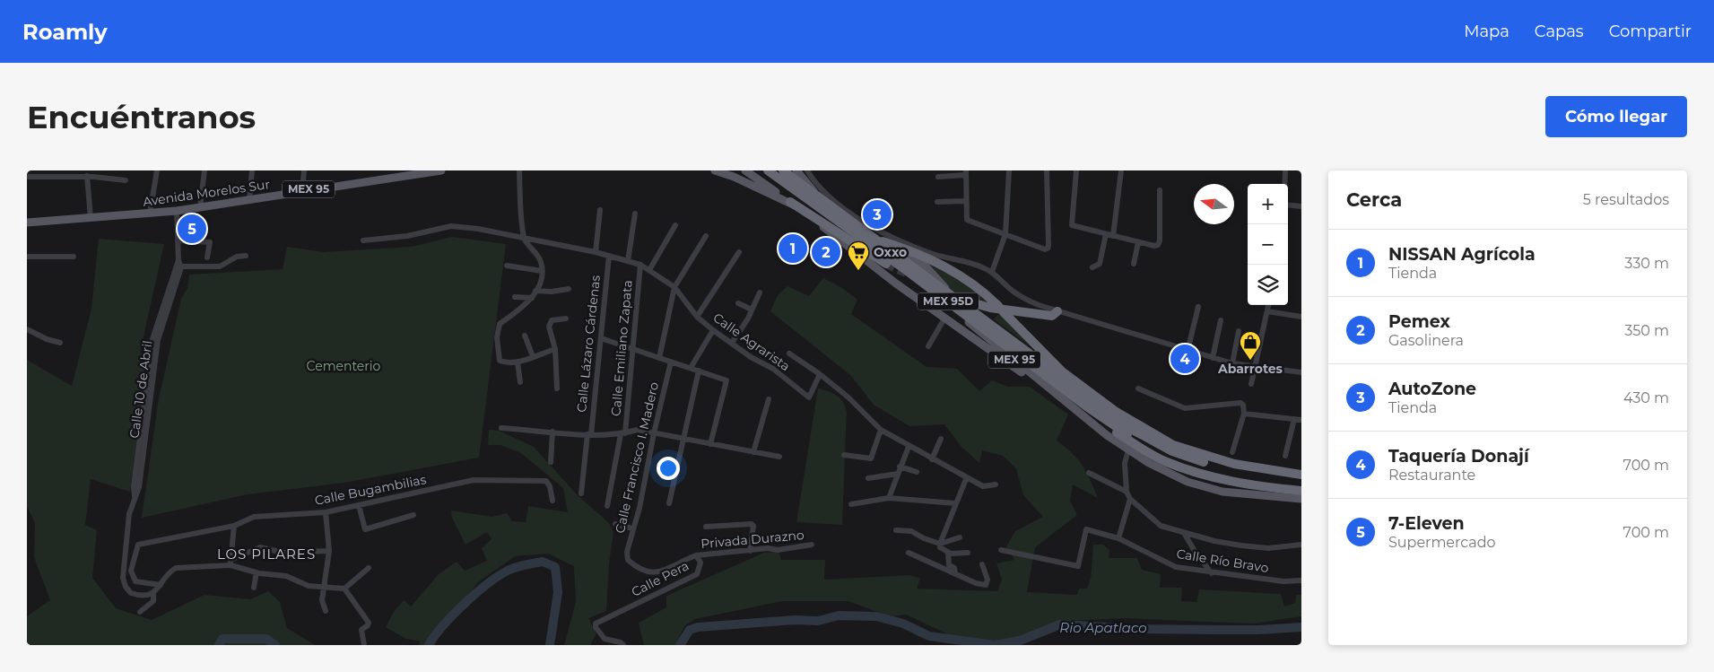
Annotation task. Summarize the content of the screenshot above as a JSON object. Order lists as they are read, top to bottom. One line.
{"streets":{"highway":["MEX 95D"],"main road":["MEX 95","Avenida Morelos Sur"],"street":["Calle Agrarista","Calle Lázaro Cárdenas","Calle Emiliano Zapata","Calle 10 de Abril","Calle Francisco I. Madero","Calle Bugambilias","Privada Durazno","Calle Río Bravo","Calle Pera"]},"crossings":[["Avenida Morelos Sur","Calle 10 de Abril"],["Calle Agrarista","Calle Lázaro Cárdenas"],["Calle Agrarista","Calle Emiliano Zapata"],["Calle Francisco I. Madero","Calle Pera"],["Privada Durazno","Calle Pera"]],"districts":["LOS PILARES"],"water":["Rio Apatlaco"],"parks":["Cementerio"],"places":{"supermarket":["Oxxo"],"shop":["Abarrotes"]},"north":"left","page":{"header":"Roamly","nav":["Mapa","Capas","Compartir"],"buttons":"Cómo llegar","title":"Encuéntranos","heading":["Cerca","5 resultados"],"map_buttons":["+","−"],"pins":["3","5","1","2","4"],"list":[{"mark":"1","name":"NISSAN Agrícola","note":"Tienda","value":"330 m"},{"mark":"2","name":"Pemex","note":"Gasolinera","value":"350 m"},{"mark":"3","name":"AutoZone","note":"Tienda","value":"430 m"},{"mark":"4","name":"Taquería Donají","note":"Restaurante","value":"700 m"},{"mark":"5","name":"7-Eleven","note":"Supermercado","value":"700 m"}]}}
